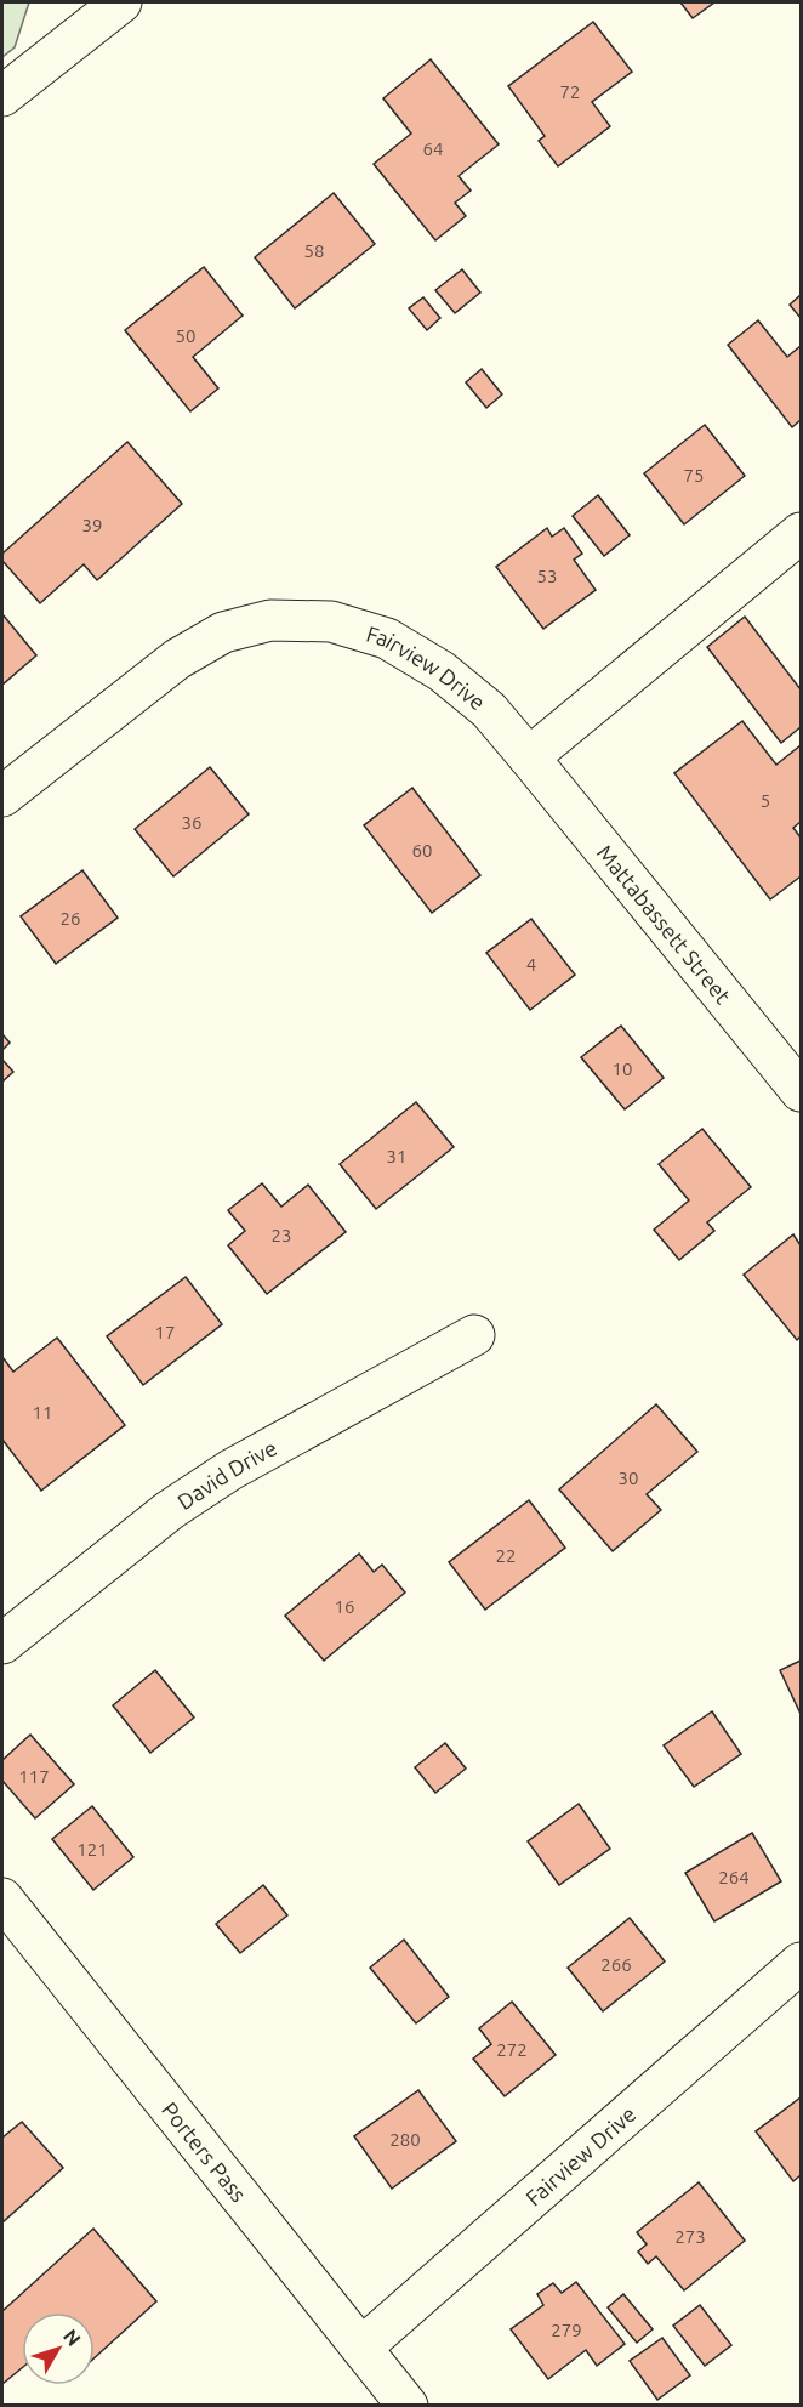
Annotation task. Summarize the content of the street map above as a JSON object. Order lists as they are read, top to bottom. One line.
{"streets":{"street":["Fairview Drive","Mattabassett Street","David Drive","Porters Pass"]},"crossings":[["Fairview Drive","Mattabassett Street"],["Fairview Drive","Porters Pass"]],"house_numbers":["72","64","58","50","75","39","53","5","36","60","26","4","10","31","23","17","11","30","22","16","117","121","264","266","272","280","273","279"],"north":"top right"}
